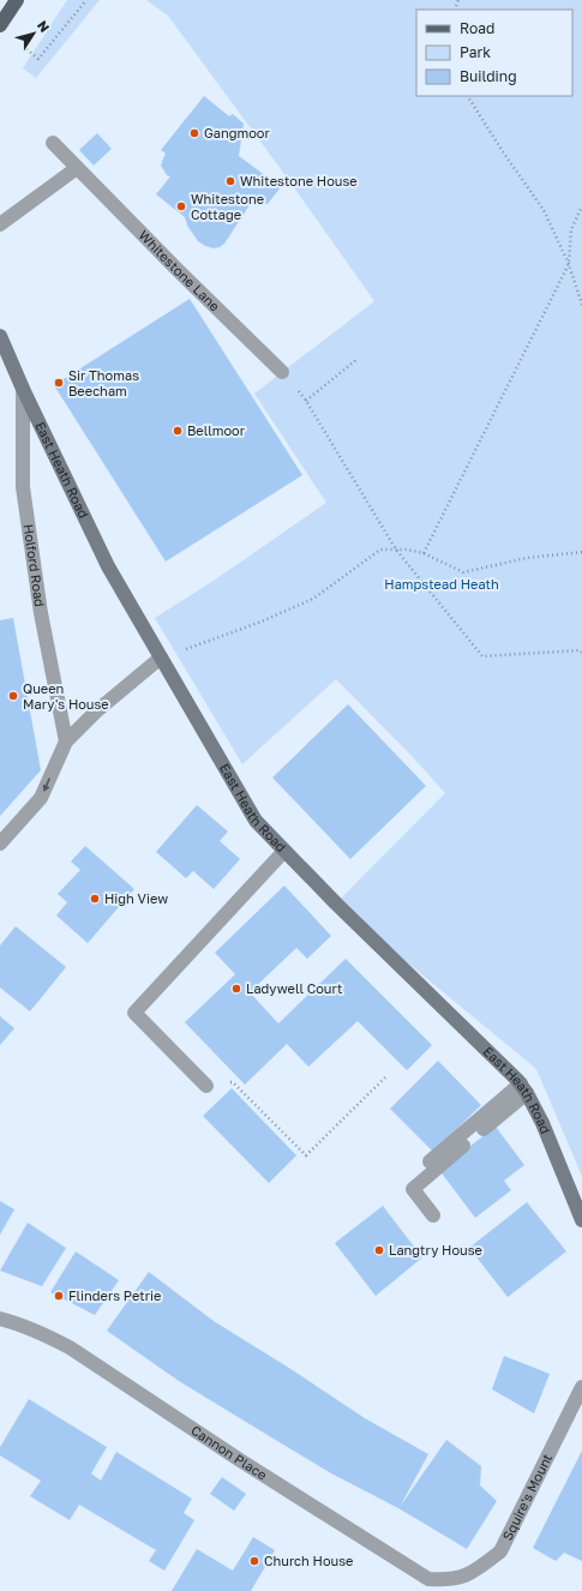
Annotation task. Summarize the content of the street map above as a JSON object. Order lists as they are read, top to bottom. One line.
{"streets":{"street":["Whitestone Lane","East Heath Road","Holford Road","Cannon Place","Squire's Mount"]},"crossings":[["East Heath Road","Holford Road"],["Cannon Place","Squire's Mount"]],"parks":["Hampstead Heath"],"places":["Gangmoor","Whitestone House","Whitestone Cottage","Sir Thomas Beecham","Bellmoor","Queen Mary's House","High View","Ladywell Court","Langtry House","Flinders Petrie","Church House"],"legend":["Road","Park","Building"],"north":"top right"}
